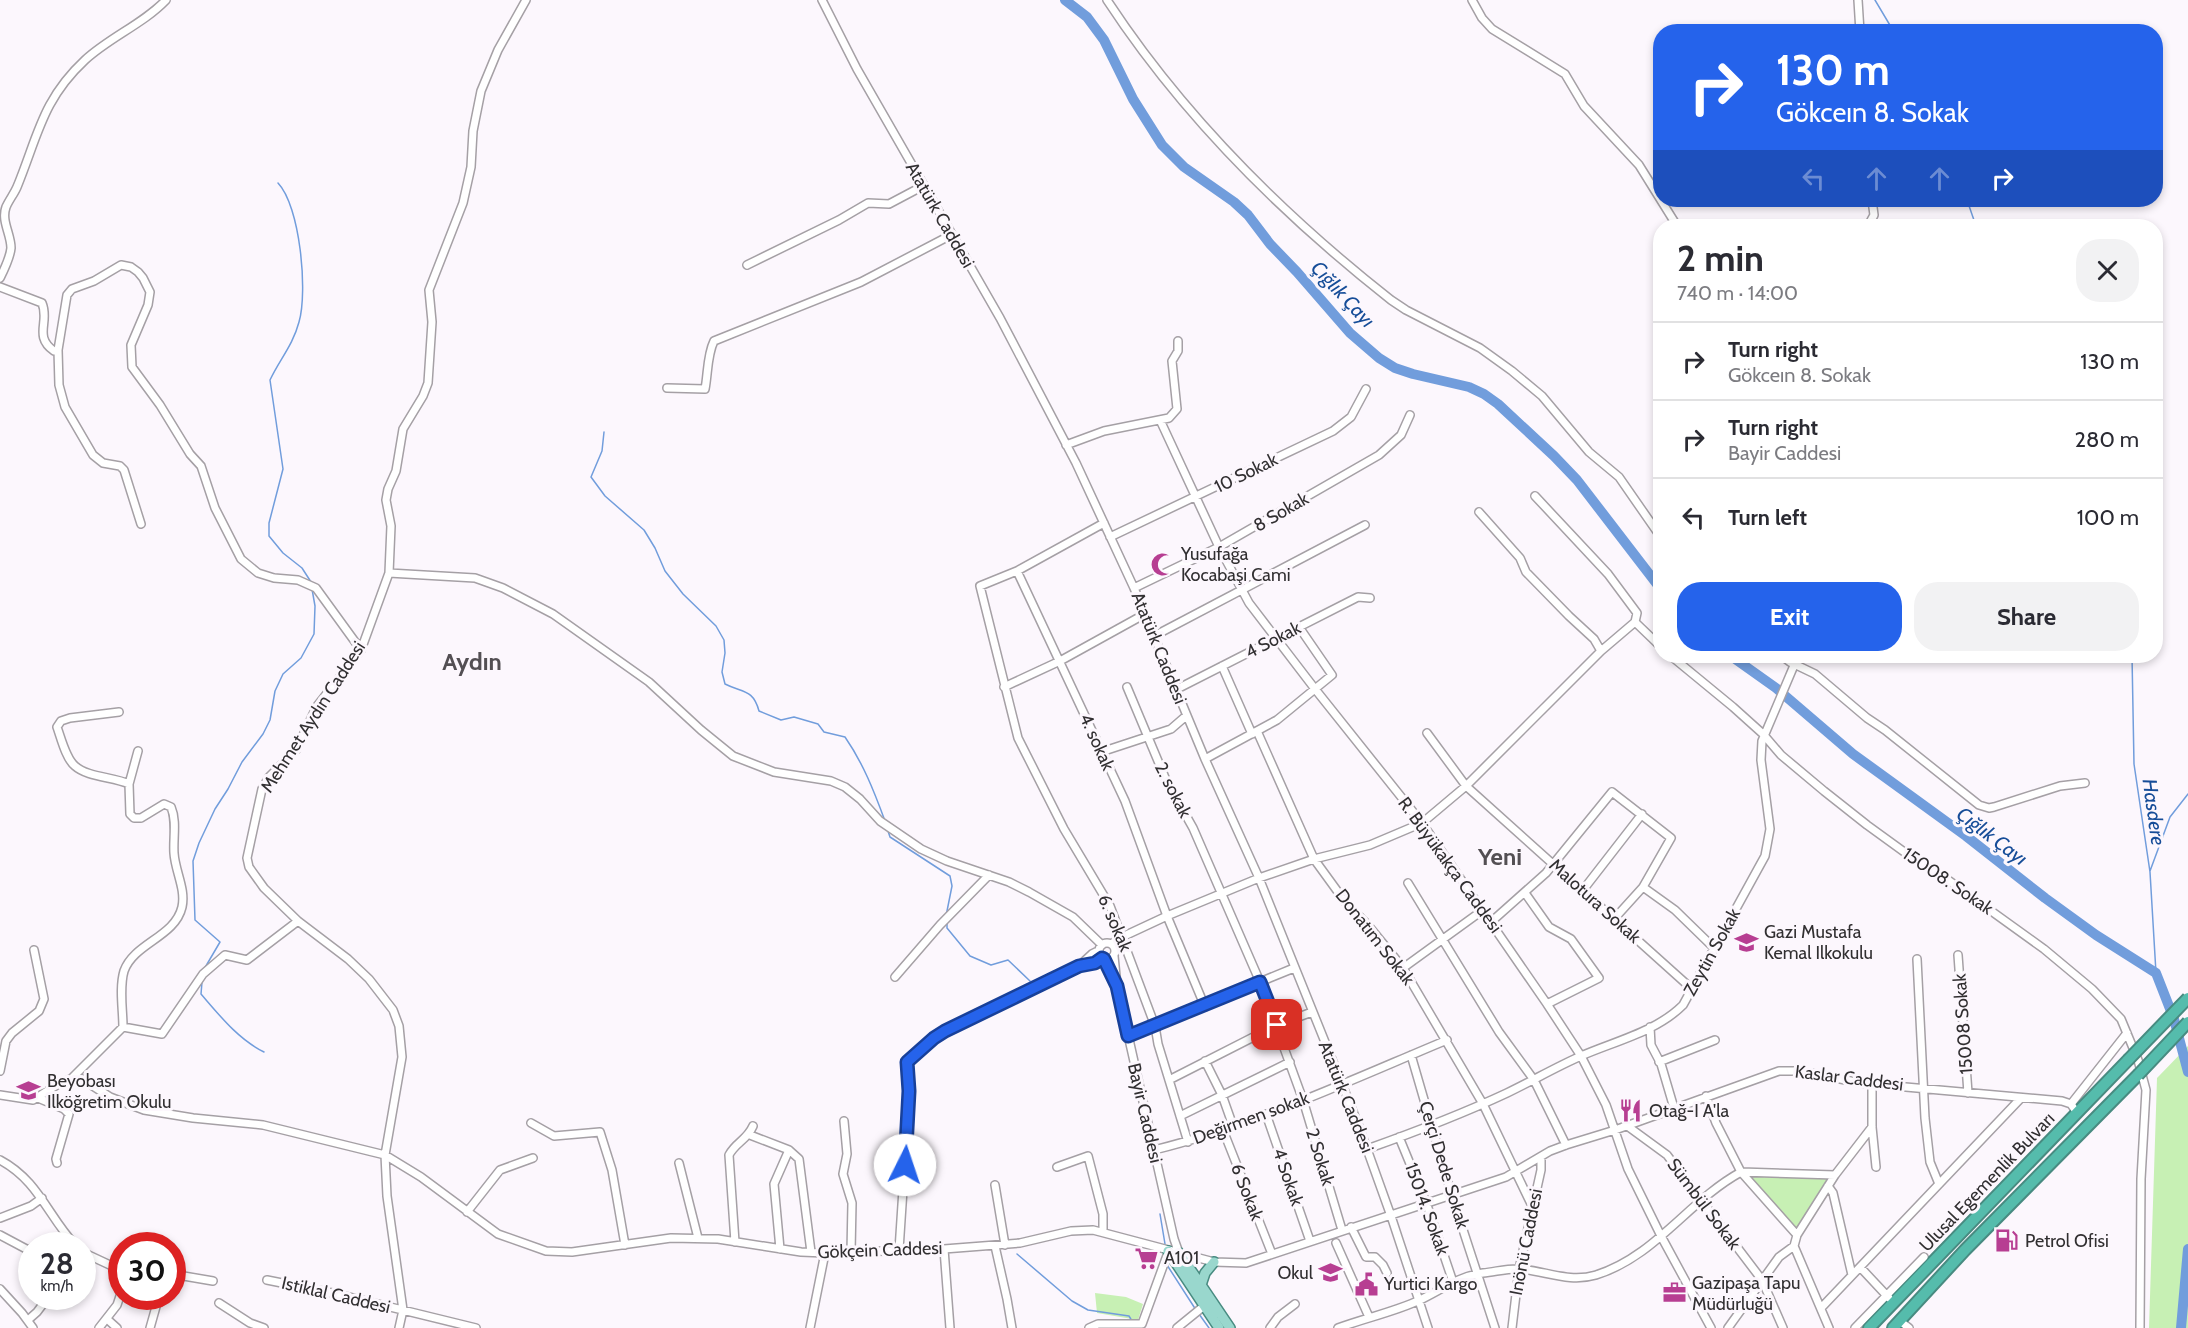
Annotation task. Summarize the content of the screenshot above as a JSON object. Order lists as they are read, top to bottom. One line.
{"streets":{"highway":["Ulusal Egemenlik Bulvarı"],"street":["Atatürk Caddesi","10 Sokak","8 Sokak","4 Sokak","Mehmet Aydın Caddesi","4. sokak","2. sokak","R. Büyükakça Caddesi","15008. Sokak","Malotura Sokak","6. sokak","Donatım Sokak","Zeytin Sokak","15008 Sokak","Kaslar Caddesi","Bayir Caddesi","Değirmen sokak","2 Sokak","Çerçi Dede Sokak","6 Sokak","Sümbül Sokak","15014. Sokak","Inönü Caddesi","Gökçein Caddesi","Istiklal Caddesi"]},"crossings":[["Atatürk Caddesi","10 Sokak"],["Atatürk Caddesi","8 Sokak"],["Atatürk Caddesi","4 Sokak"],["Atatürk Caddesi","Zeytin Sokak"],["Atatürk Caddesi","Kaslar Caddesi"],["Atatürk Caddesi","Değirmen sokak"],["Atatürk Caddesi","Gökçein Caddesi"],["10 Sokak","R. Büyükakça Caddesi"],["8 Sokak","R. Büyükakça Caddesi"],["4 Sokak","R. Büyükakça Caddesi"],["4 Sokak","Donatım Sokak"],["4 Sokak","Değirmen sokak"],["4 Sokak","Gökçein Caddesi"],["Mehmet Aydın Caddesi","Gökçein Caddesi"],["Mehmet Aydın Caddesi","Istiklal Caddesi"],["4. sokak","6. sokak"],["2. sokak","2 Sokak"],["R. Büyükakça Caddesi","Zeytin Sokak"],["R. Büyükakça Caddesi","Kaslar Caddesi"],["15008. Sokak","Zeytin Sokak"],["Malotura Sokak","Zeytin Sokak"],["6. sokak","Değirmen sokak"],["Donatım Sokak","Zeytin Sokak"],["Donatım Sokak","Kaslar Caddesi"],["Donatım Sokak","Değirmen sokak"],["Donatım Sokak","Inönü Caddesi"],["Zeytin Sokak","Çerçi Dede Sokak"],["Zeytin Sokak","15014. Sokak"],["15008 Sokak","Kaslar Caddesi"],["Kaslar Caddesi","Çerçi Dede Sokak"],["Kaslar Caddesi","Ulusal Egemenlik Bulvarı"],["Kaslar Caddesi","Sümbül Sokak"],["Kaslar Caddesi","15014. Sokak"],["Kaslar Caddesi","Inönü Caddesi"],["Kaslar Caddesi","Gökçein Caddesi"],["Bayir Caddesi","Değirmen sokak"],["Bayir Caddesi","Gökçein Caddesi"],["Değirmen sokak","2 Sokak"],["Değirmen sokak","Çerçi Dede Sokak"],["Değirmen sokak","6 Sokak"],["2 Sokak","Gökçein Caddesi"],["6 Sokak","Gökçein Caddesi"]],"districts":["Aydın","Yeni"],"water":["Çığlık Çayı","Hasdere"],"places":{"mosque":["Yusufağa Kocabaşi Cami"],"school or university":["Gazi Mustafa Kemal Ilkokulu","Beyobası Ilköğretim Okulu","Okul"],"restaurant":["Otağ-I A'la"],"fuel station":["Petrol Ofisi"],"supermarket":["A101"],"public building":["Yurtici Kargo"],"office":["Gazipaşa Tapu Müdürluğü"]},"page":{"turn":["130 m","Gökceın 8. Sokak"],"heading":["2 min","740 m · 14:00"],"list":[{"name":"Turn right","note":"Gökceın 8. Sokak","value":"130 m"},{"name":"Turn right","note":"Bayir Caddesi","value":"280 m"},{"name":"Turn left","value":"100 m"}],"buttons":["Exit","Share"],"speed":"28 km/h","limit":"30"}}
